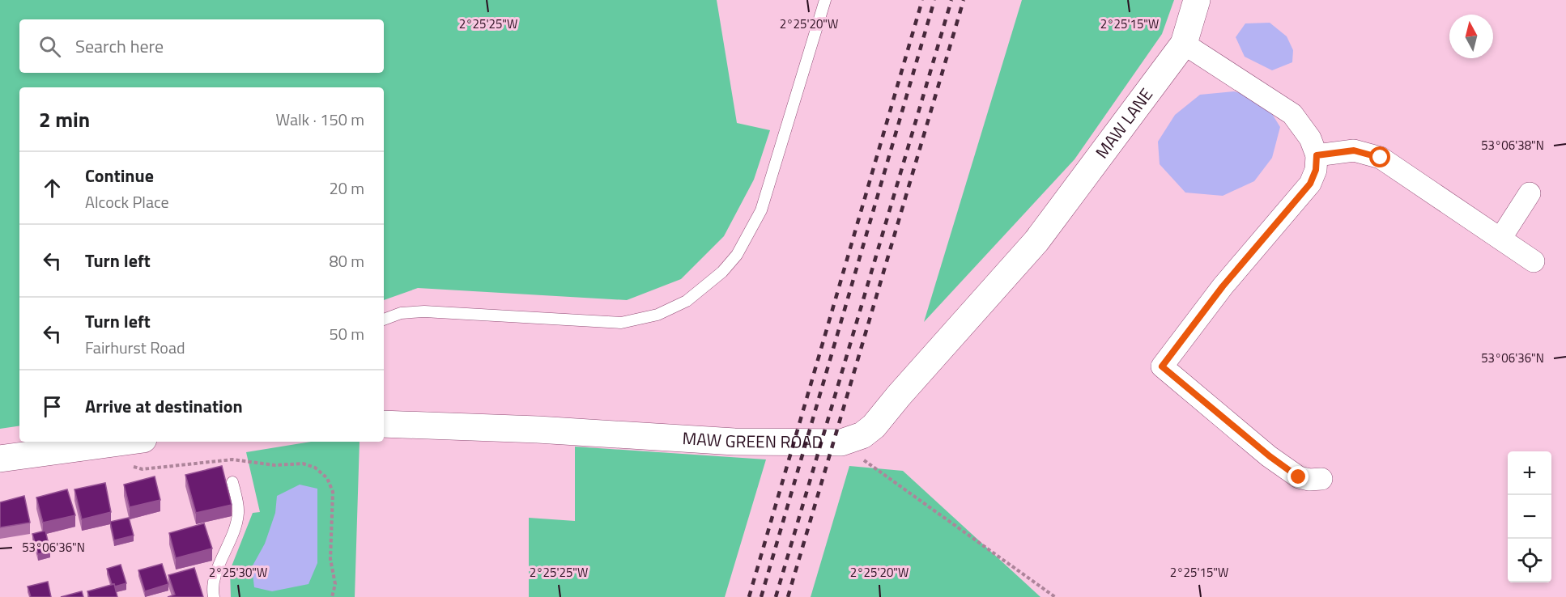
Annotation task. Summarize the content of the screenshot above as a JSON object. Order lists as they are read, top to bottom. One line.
{"streets":{"street":["MAW LANE","MAW GREEN ROAD"]},"crossings":[["MAW LANE","MAW GREEN ROAD"]],"north":"top","page":{"search":"Search here","heading":["2 min","Walk · 150 m"],"list":[["Continue","Alcock Place","20 m"],["Turn left","80 m"],["Turn left","Fairhurst Road","50 m"],"Arrive at destination"],"map_buttons":["+","−"]},"coordinates":["2°25'25\"W","2°25'20\"W","2°25'15\"W","53°06'38\"N","53°06'36\"N","2°25'30\"W"]}
